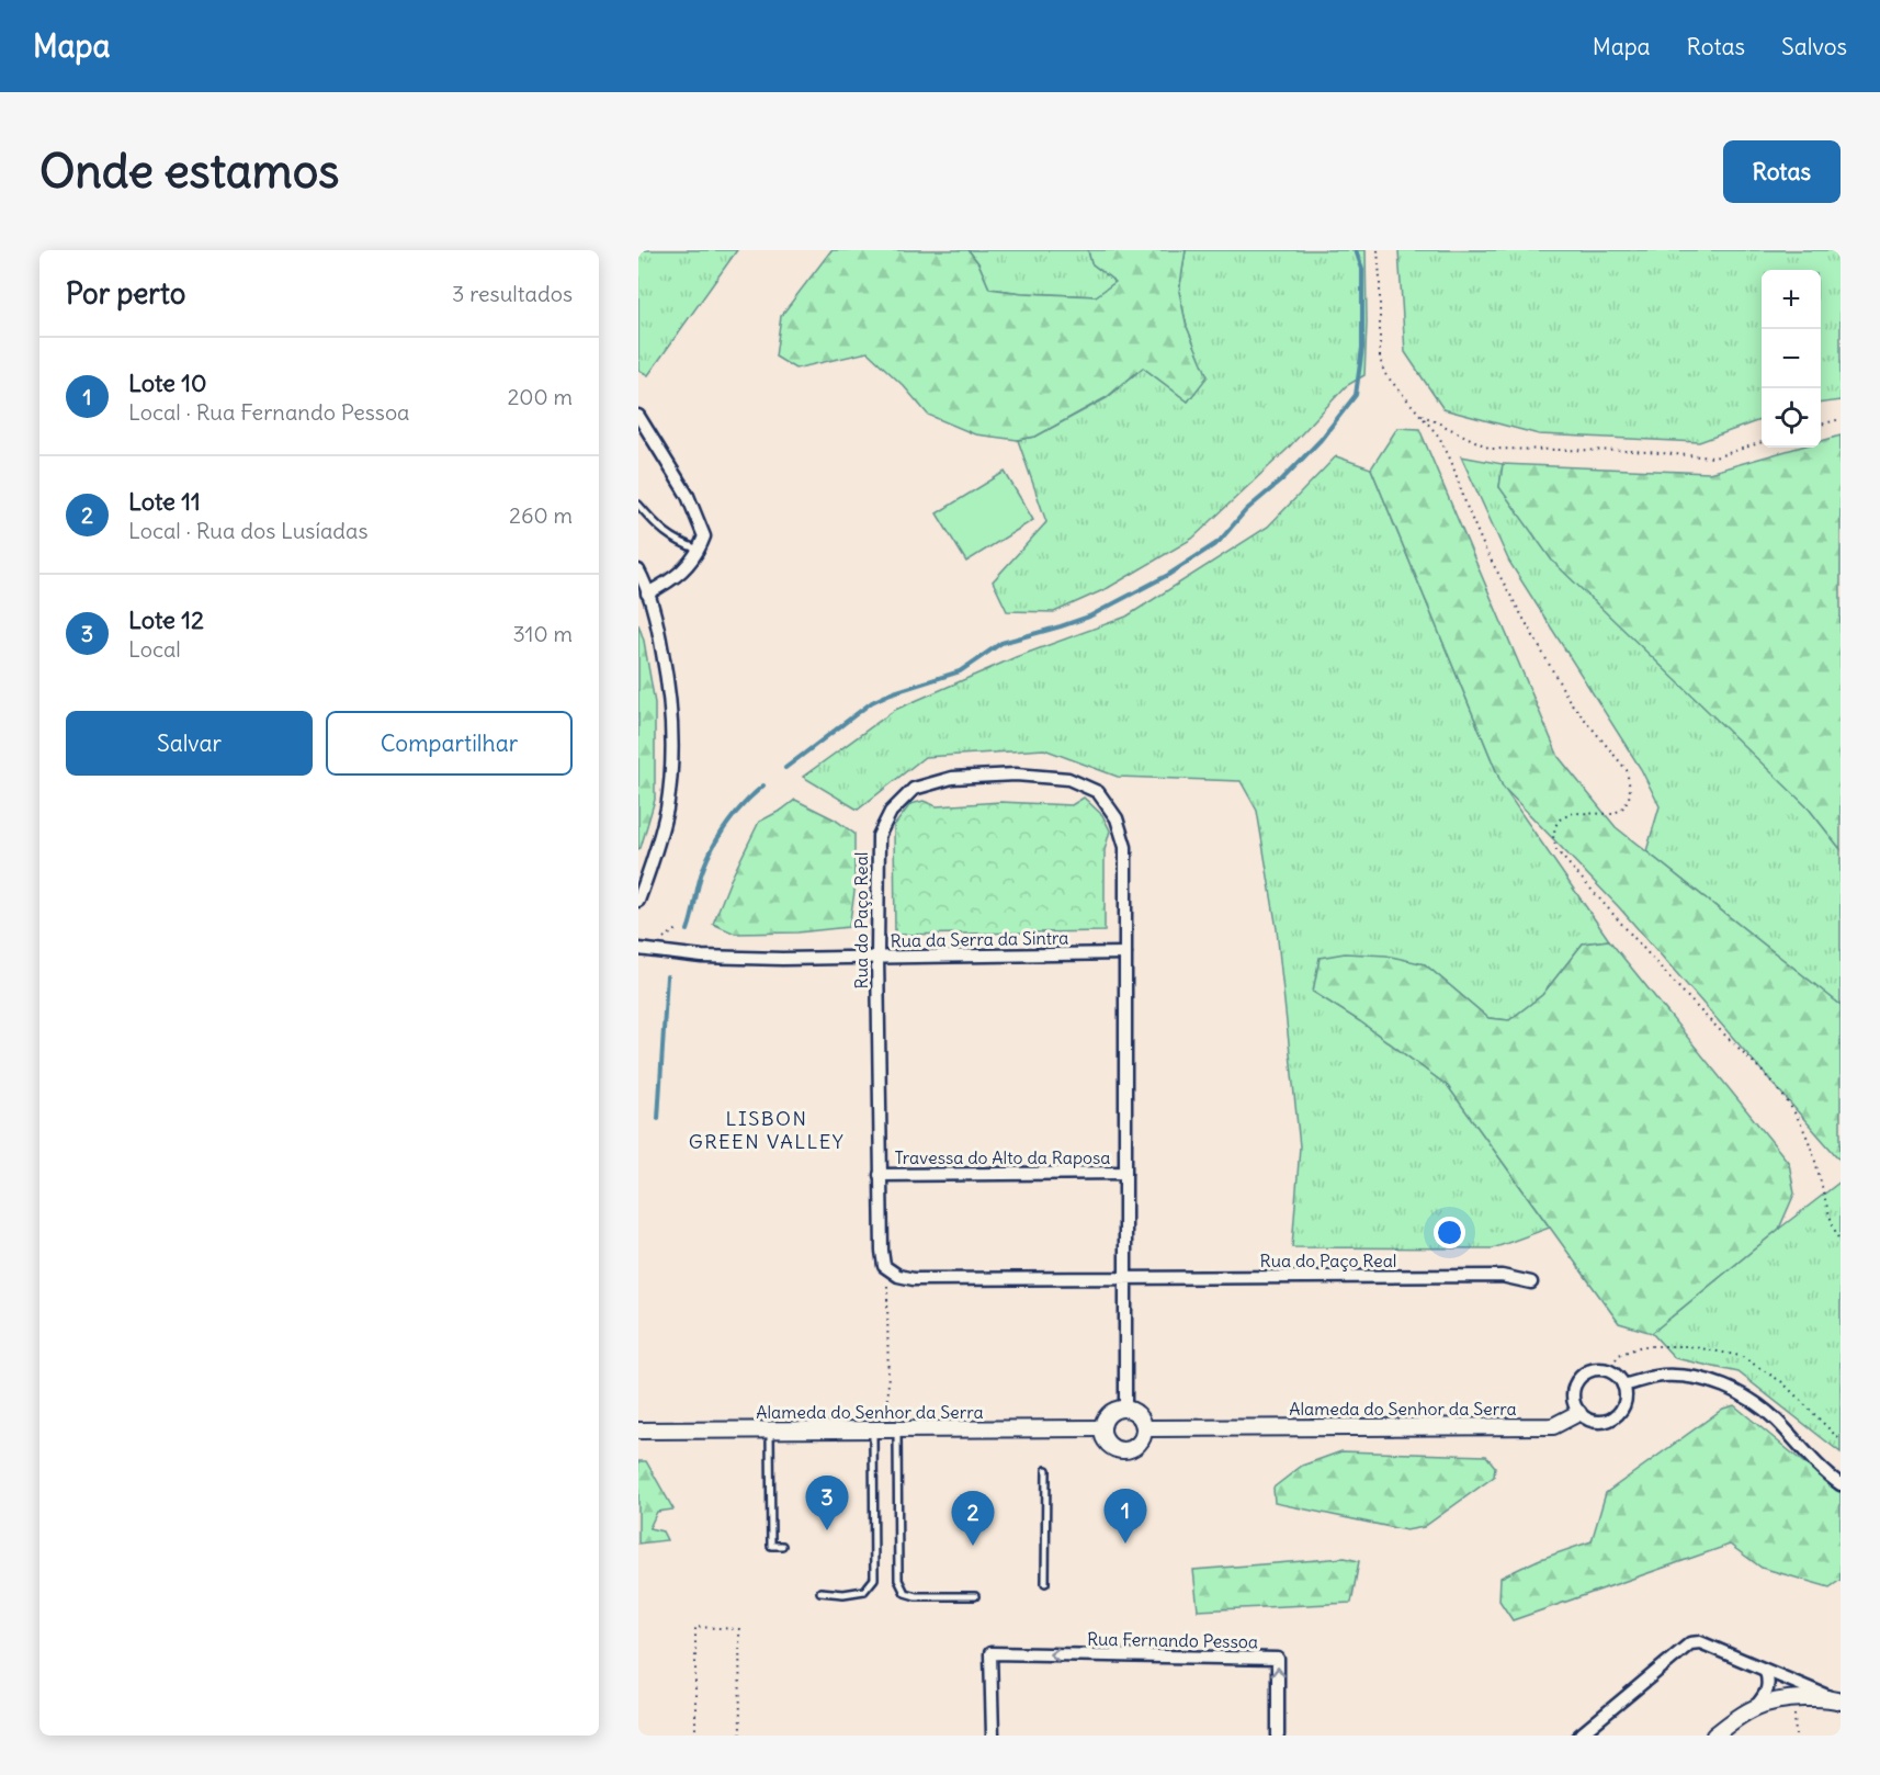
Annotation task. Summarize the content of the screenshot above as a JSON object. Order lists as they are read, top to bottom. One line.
{"streets":{"street":["Rua do Paço Real","Rua da Serra da Sintra","Travessa do Alto da Raposa","Alameda do Senhor da Serra","Rua Fernando Pessoa"]},"crossings":[["Rua do Paço Real","Rua da Serra da Sintra"],["Rua do Paço Real","Travessa do Alto da Raposa"],["Rua do Paço Real","Alameda do Senhor da Serra"]],"districts":["LISBON GREEN VALLEY"],"page":{"header":"Mapa","nav":["Mapa","Rotas","Salvos"],"buttons":["Rotas",["Salvar","Compartilhar"]],"title":"Onde estamos","heading":["Por perto","3 resultados"],"map_buttons":["+","−"],"list":[{"mark":"1","name":"Lote 10","note":"Local · Rua Fernando Pessoa","value":"200 m"},{"mark":"2","name":"Lote 11","note":"Local · Rua dos Lusíadas","value":"260 m"},{"mark":"3","name":"Lote 12","note":"Local","value":"310 m"}],"pins":["3","1","2"]}}
